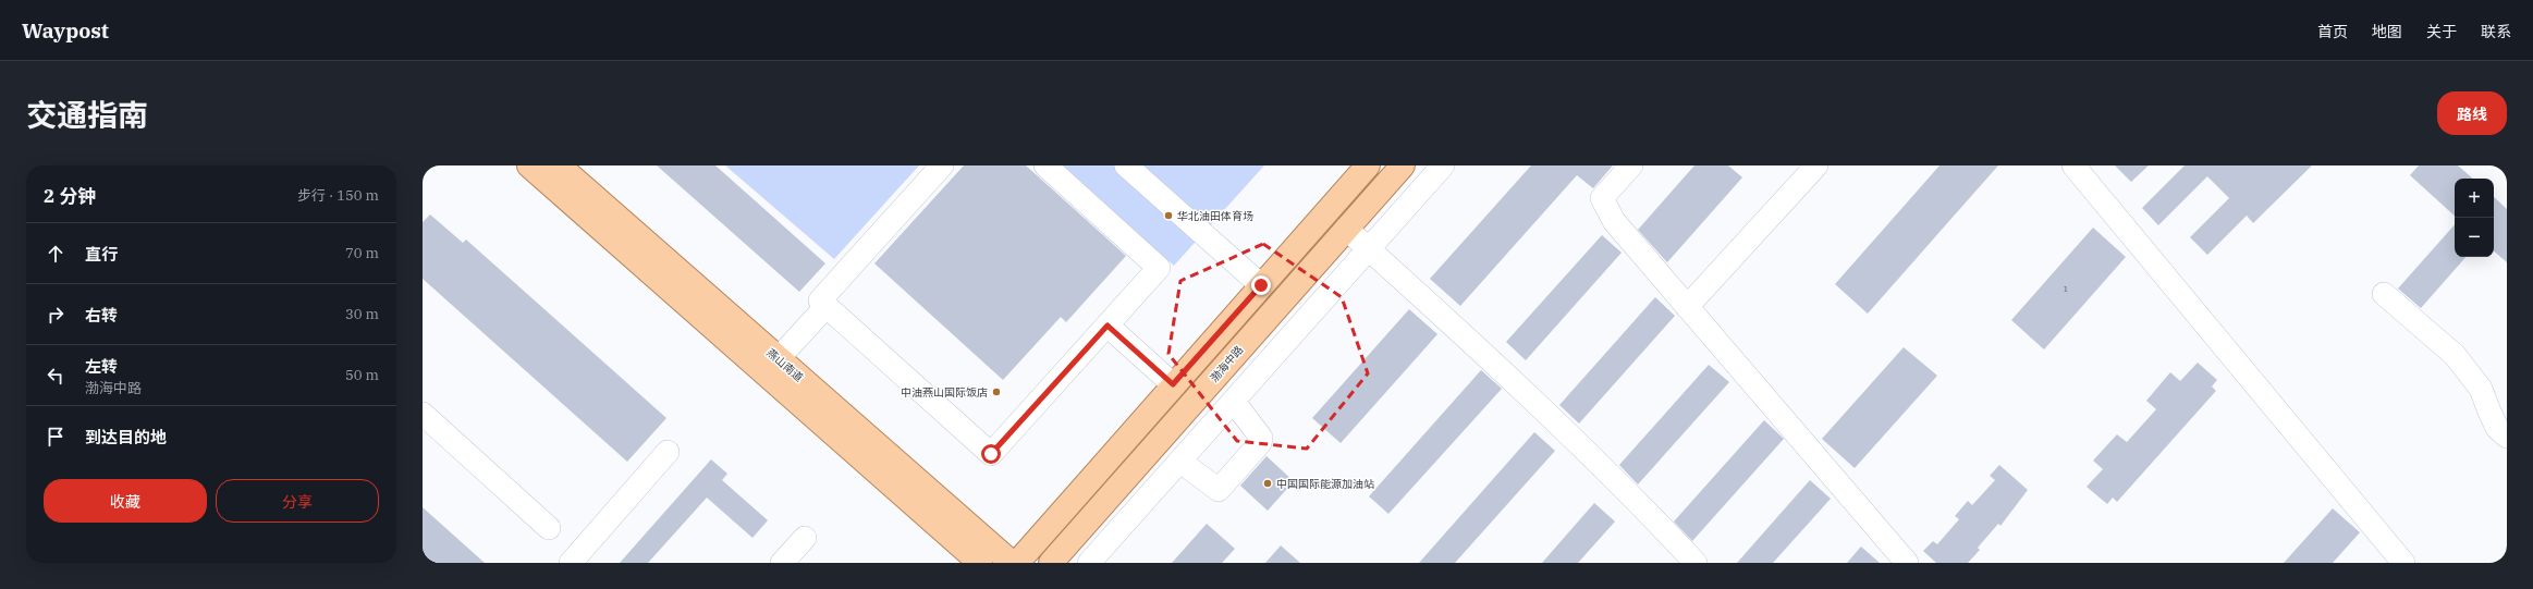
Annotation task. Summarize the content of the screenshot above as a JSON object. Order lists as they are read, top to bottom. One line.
{"streets":{"main road":["渤海中路","燕山南道"]},"places":["华北油田体育场","中油燕山国际饭店","中国国际能源加油站"],"house_numbers":["1"],"page":{"header":"Waypost","nav":["首页","地图","关于","联系"],"title":"交通指南","buttons":["路线",["收藏","分享"]],"heading":["2 分钟","步行 · 150 m"],"map_buttons":["+","−"],"list":[["直行","70 m"],["右转","30 m"],["左转","渤海中路","50 m"],"到达目的地"]}}
